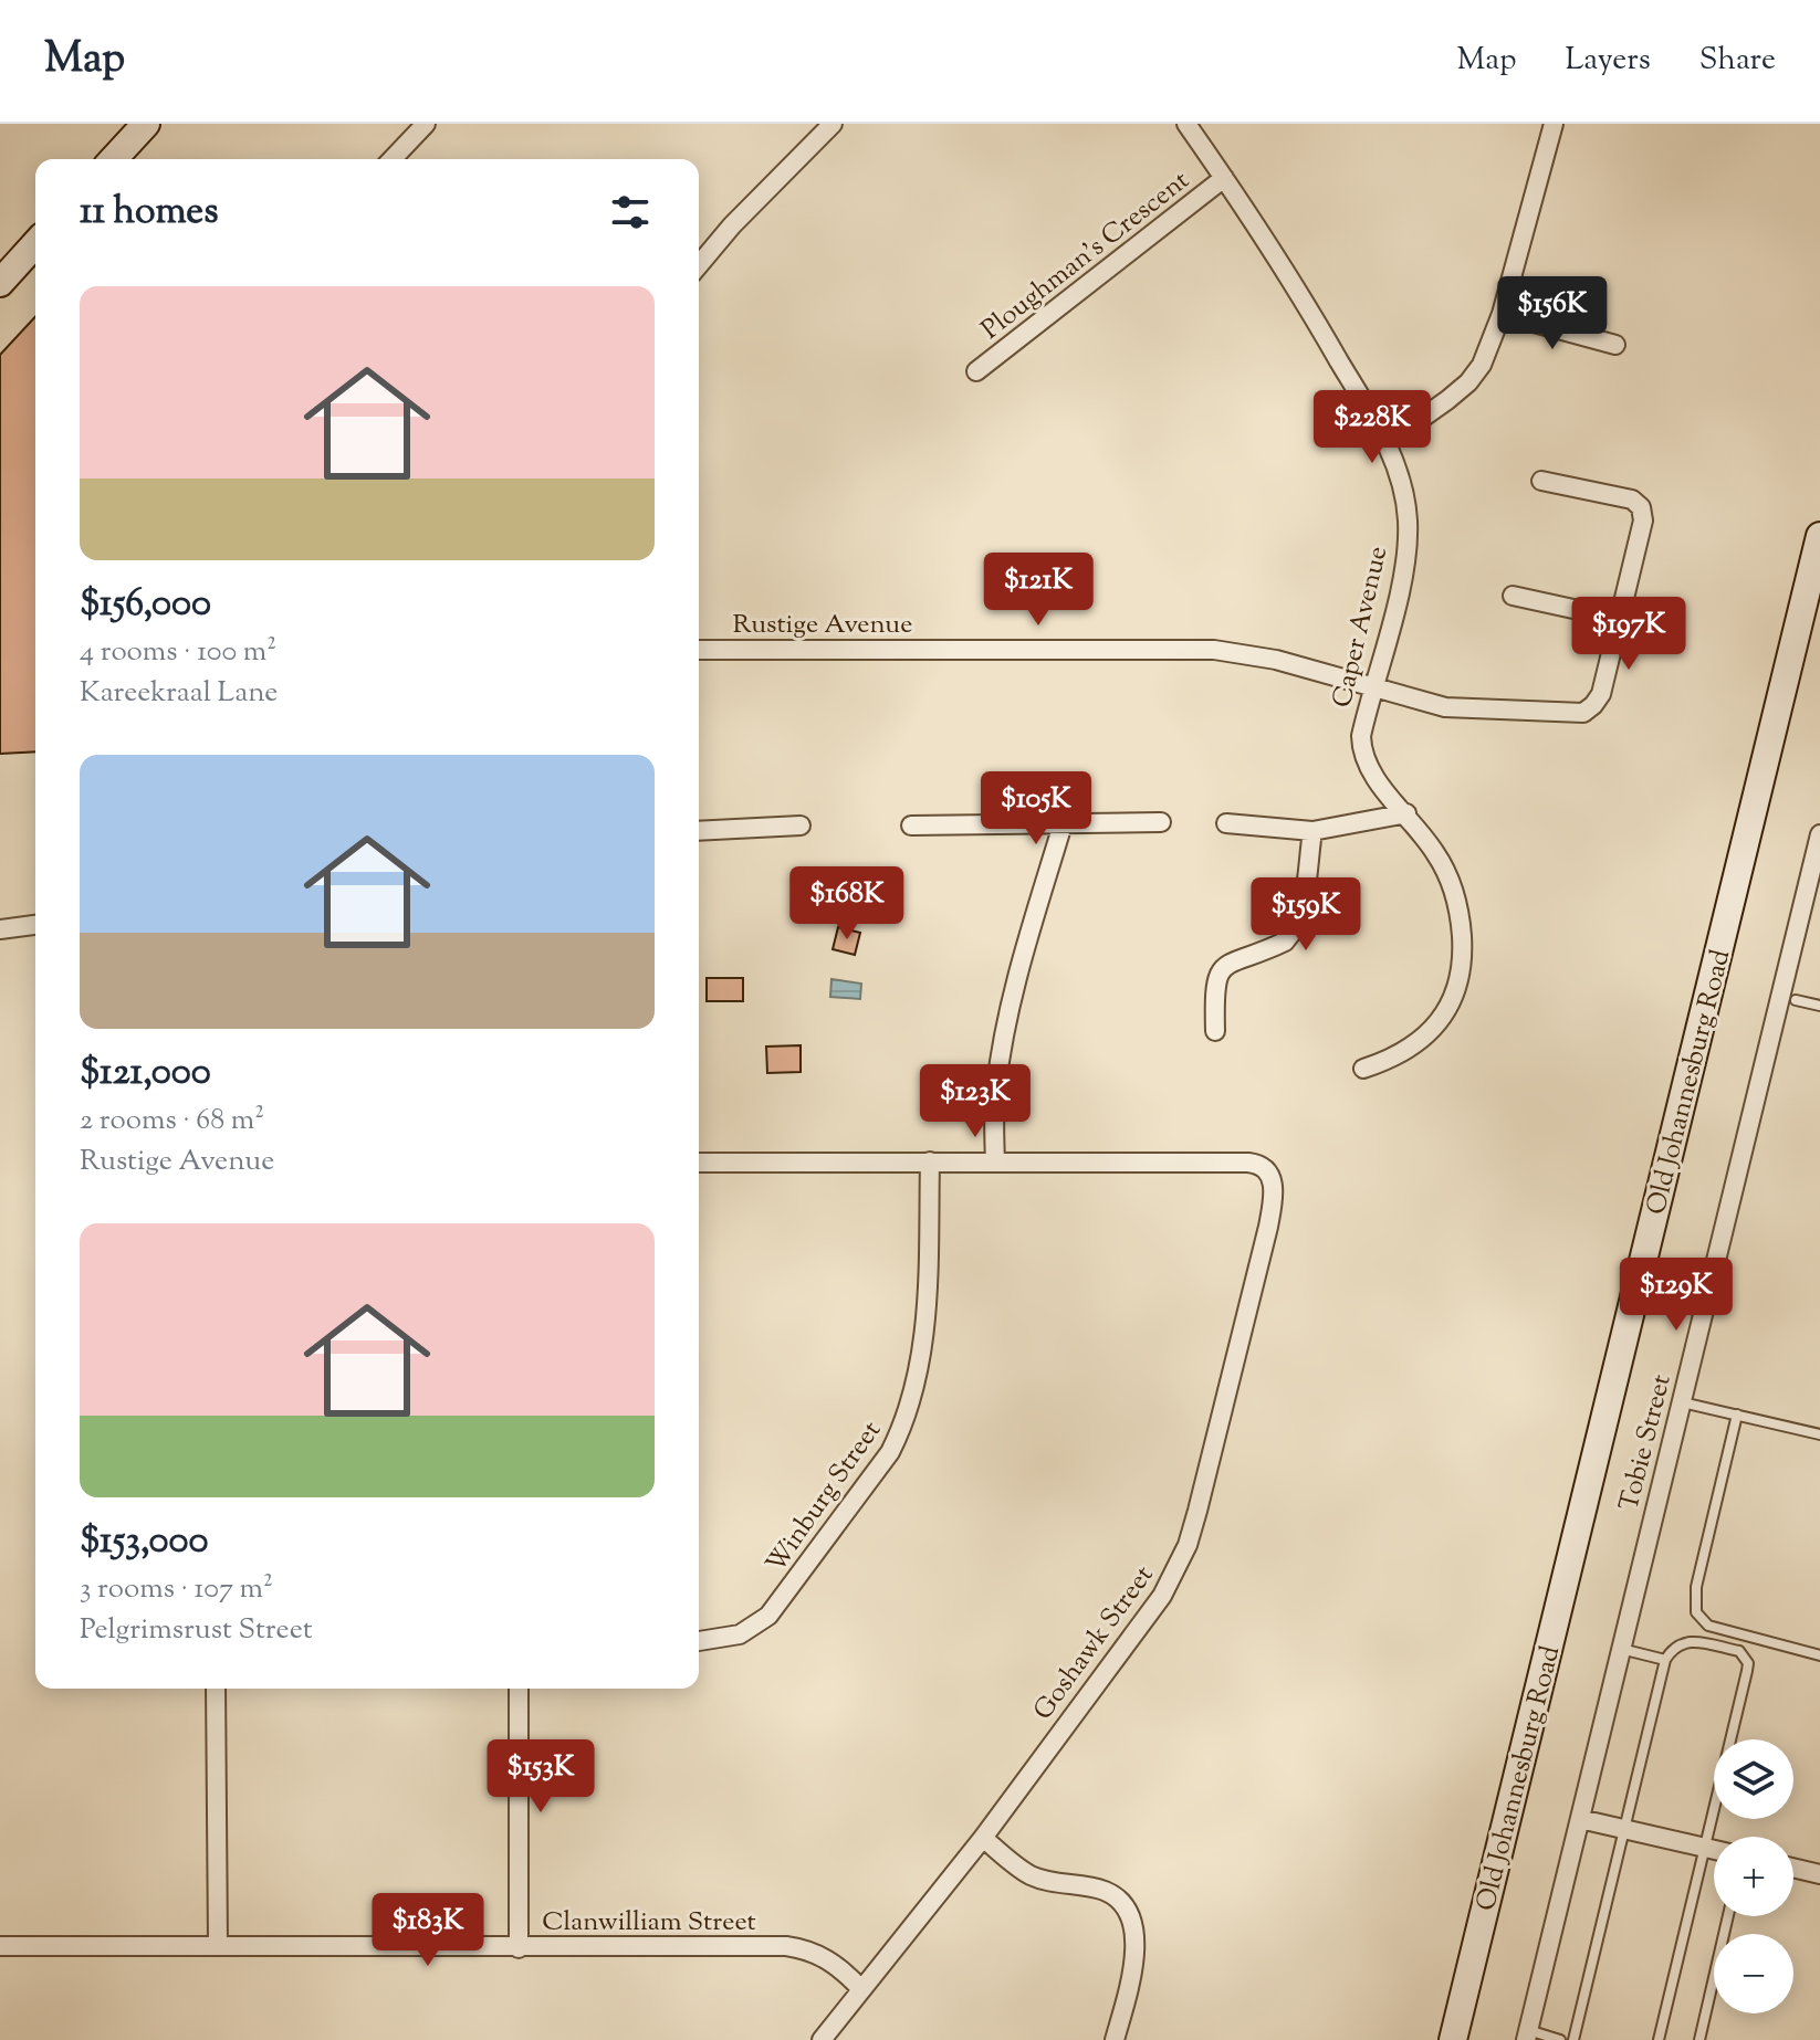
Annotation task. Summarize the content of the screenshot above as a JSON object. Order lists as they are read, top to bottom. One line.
{"streets":{"main road":["Old Johannesburg Road"],"street":["Ploughman's Crescent","Rustige Avenue","Caper Avenue","Tobie Street","Winburg Street","Goshawk Street","Clanwilliam Street"]},"crossings":[["Ploughman's Crescent","Caper Avenue"],["Rustige Avenue","Caper Avenue"],["Goshawk Street","Clanwilliam Street"]],"page":{"header":"Map","nav":["Map","Layers","Share"],"heading":"11 homes","list":[{"name":"$156,000","note":"4 rooms · 100 m² · Kareekraal Lane"},{"name":"$121,000","note":"2 rooms · 68 m² · Rustige Avenue"},{"name":"$153,000","note":"3 rooms · 107 m² · Pelgrimsrust Street"}],"price":["$156K","$228K","$121K","$197K","$105K","$168K","$159K","$123K","$129K","$153K","$183K"],"map_buttons":["+","−"]}}
